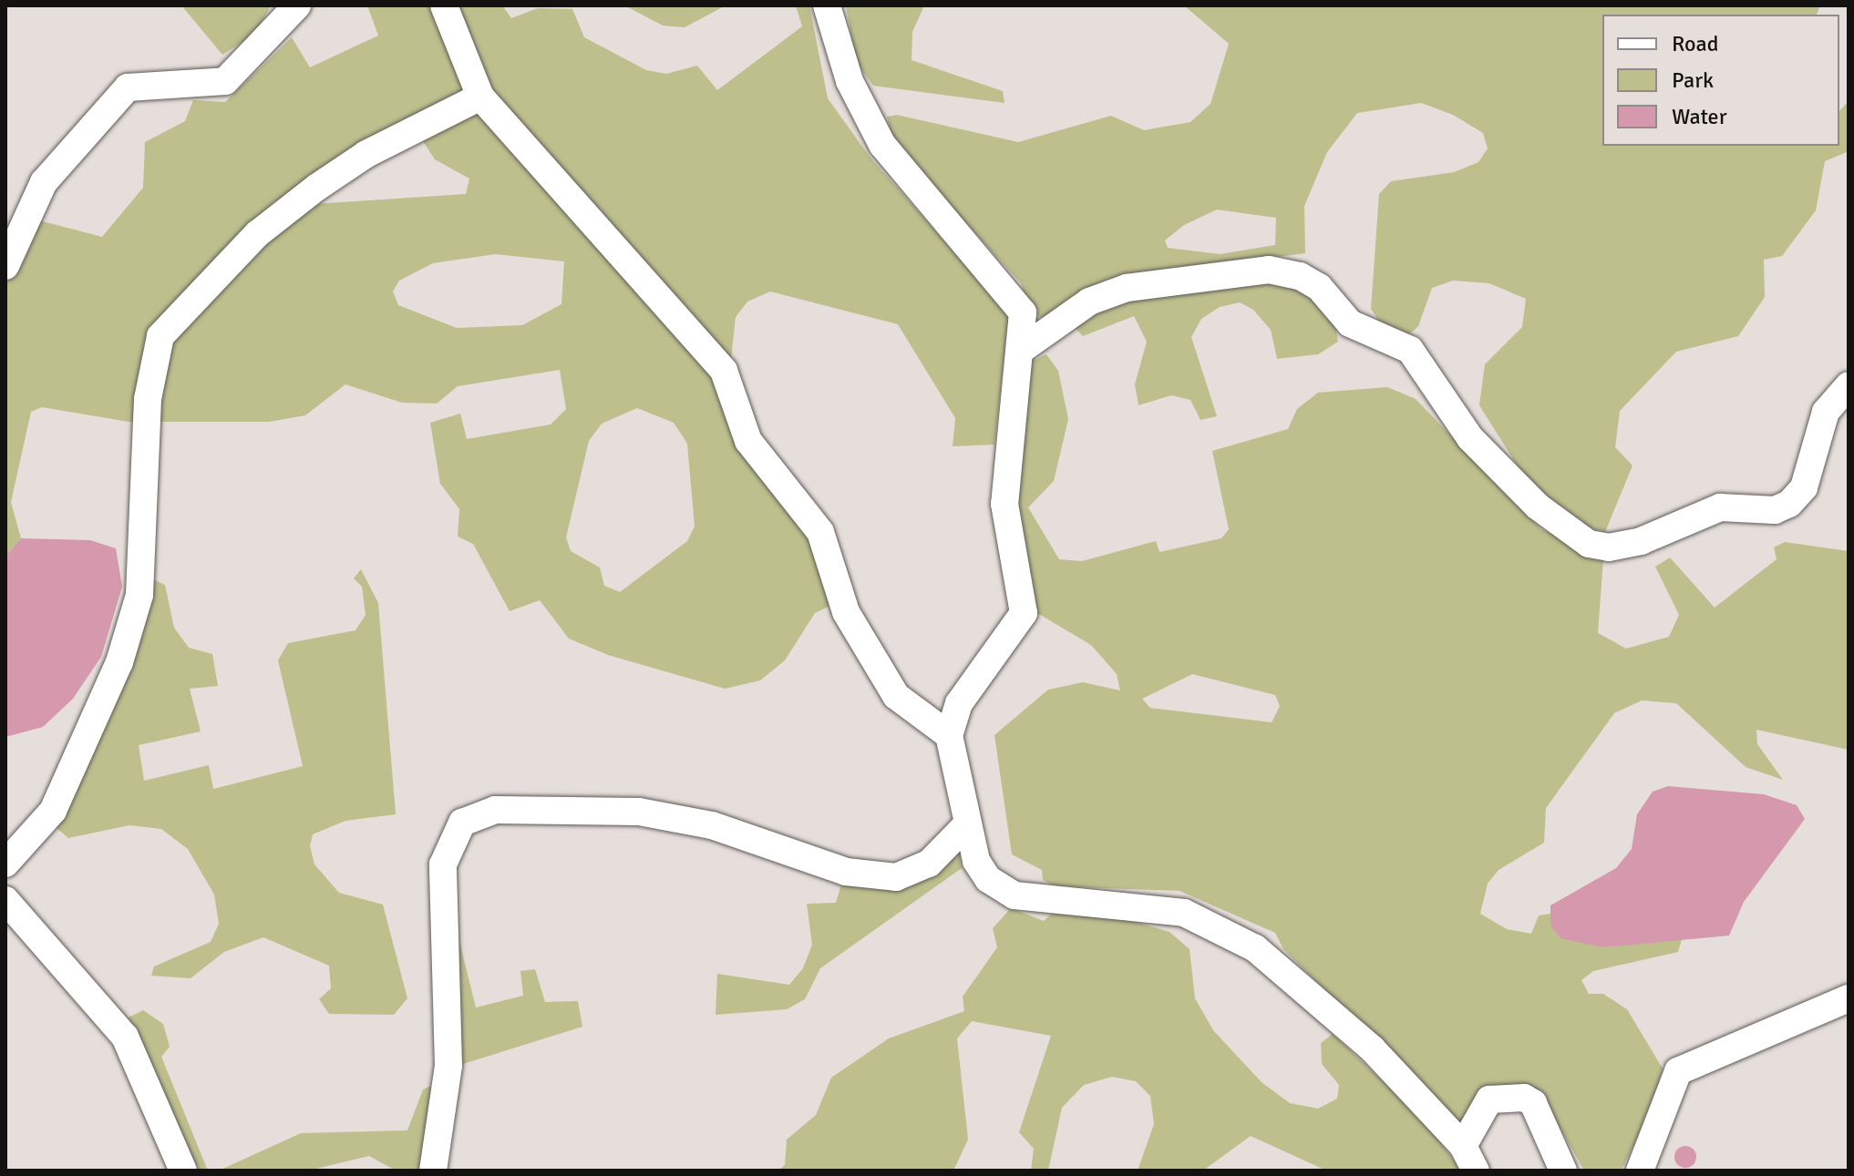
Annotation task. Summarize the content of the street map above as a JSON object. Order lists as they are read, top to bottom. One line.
{"legend":["Road","Park","Water"]}
